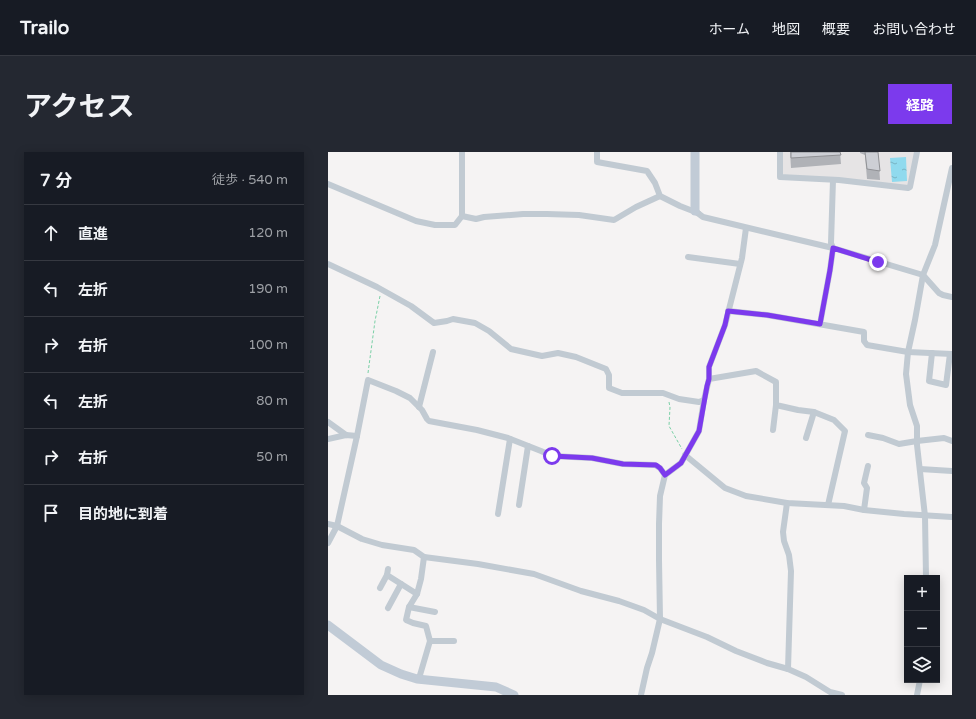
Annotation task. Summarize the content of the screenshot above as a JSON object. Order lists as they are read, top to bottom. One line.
{"page":{"header":"Trailo","nav":["ホーム","地図","概要","お問い合わせ"],"title":"アクセス","buttons":"経路","heading":["7 分","徒歩 · 540 m"],"list":[["直進","120 m"],["左折","190 m"],["右折","100 m"],["左折","80 m"],["右折","50 m"],"目的地に到着"],"map_buttons":["+","−"]}}
